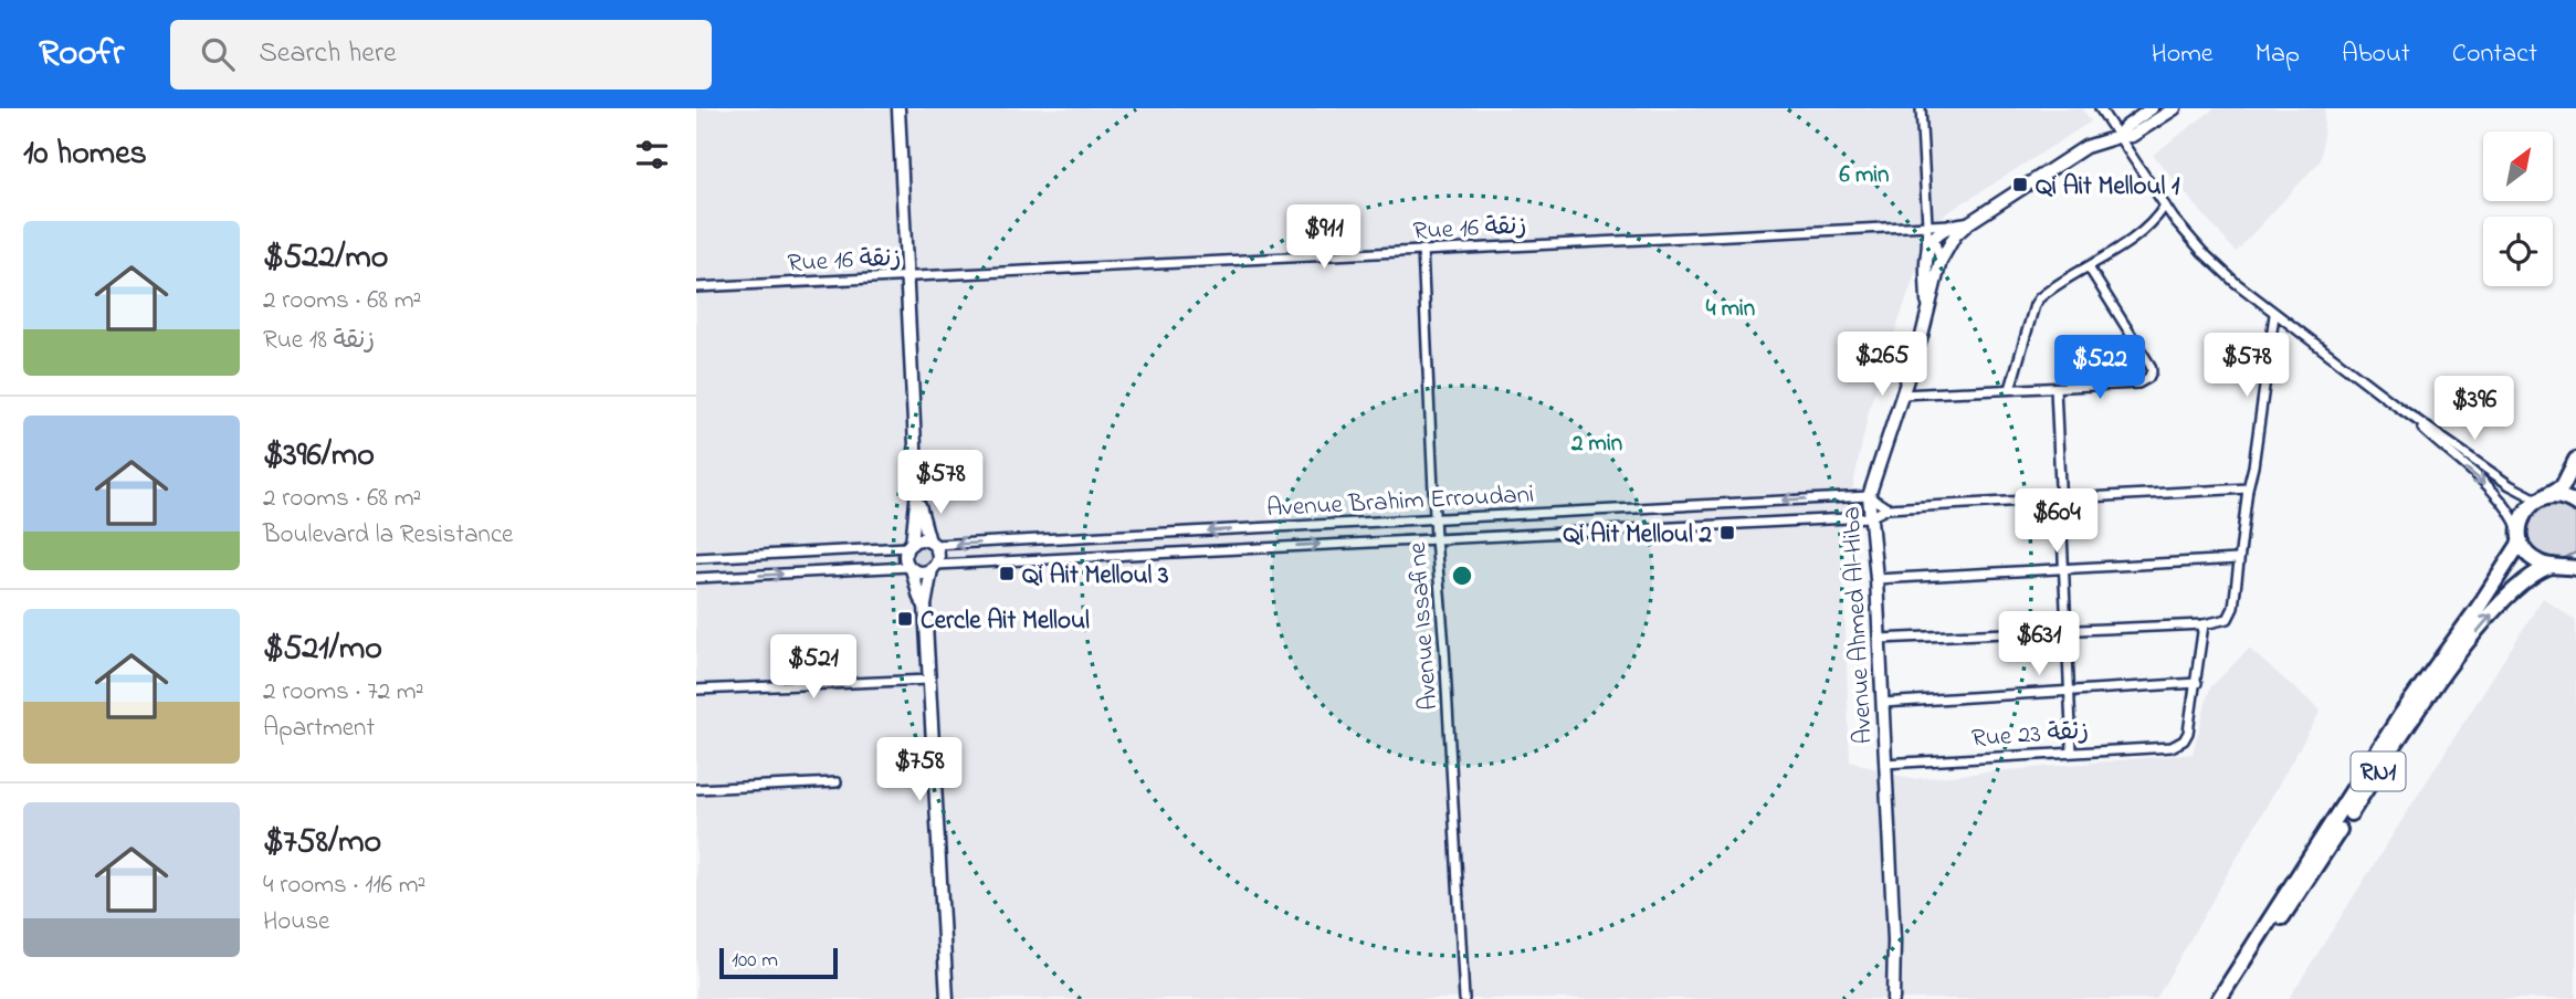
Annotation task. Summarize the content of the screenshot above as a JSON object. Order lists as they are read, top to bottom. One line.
{"streets":{"highway":["RN1"],"street":["Rue 16 زنقة","Avenue Brahim Erroudani","Avenue Ahmed Al-Hiba","Avenue Issafine","Rue 23 زنقة"]},"crossings":[["Rue 16 زنقة","Avenue Ahmed Al-Hiba"],["Rue 16 زنقة","Avenue Issafine"],["Avenue Brahim Erroudani","Avenue Ahmed Al-Hiba"],["Avenue Brahim Erroudani","Avenue Issafine"],["Avenue Ahmed Al-Hiba","Rue 23 زنقة"]],"places":{"transit":["Qi Ait Melloul 1","Qi Ait Melloul 2","Qi Ait Melloul 3","Cercle Ait Melloul"]},"scale_bar":"100 m","north":"top right","page":{"header":"Roofr","search":"Search here","nav":["Home","Map","About","Contact"],"heading":"10 homes","list":[{"name":"$522/mo","note":"2 rooms · 68 m² · Rue 18 زنقة"},{"name":"$396/mo","note":"2 rooms · 68 m² · Boulevard la Resistance"},{"name":"$521/mo","note":"2 rooms · 72 m² · Apartment"},{"name":"$758/mo","note":"4 rooms · 116 m² · House"}],"price":["$911","$265","$578","$522","$396","$578","$604","$631","$521","$758"],"scale":"100 m"},"rings":["6 min","4 min","2 min"]}
